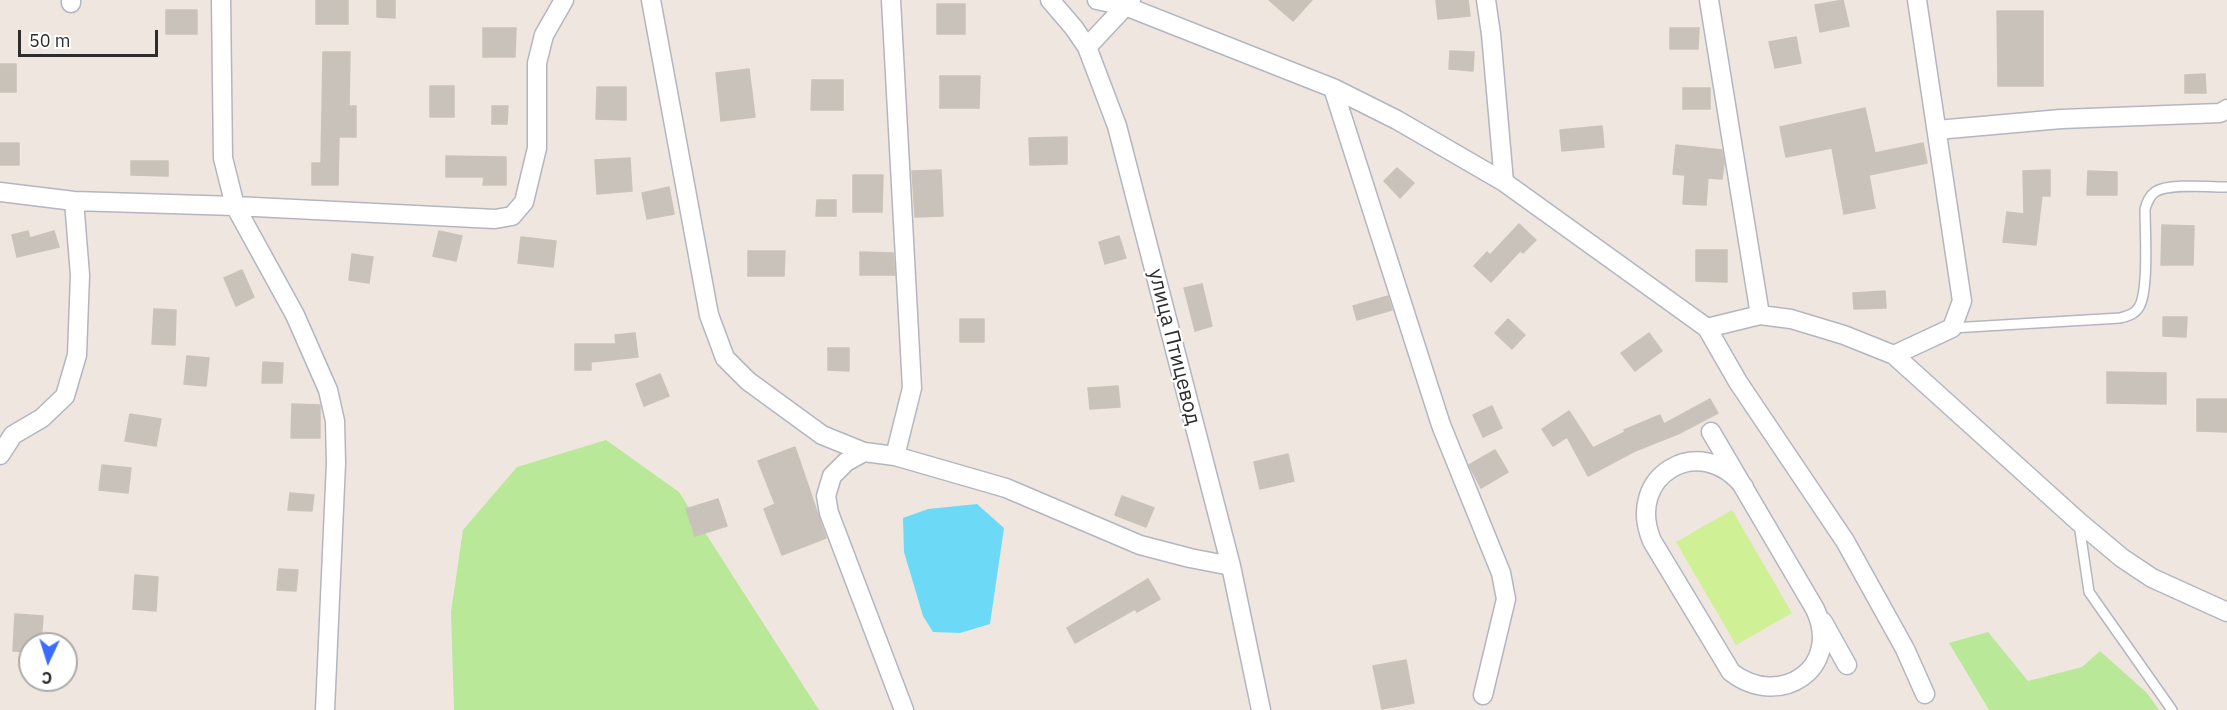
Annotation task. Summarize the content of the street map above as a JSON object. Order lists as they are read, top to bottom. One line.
{"streets":{"street":["улица Птицевод"]},"scale_bar":"50 m","north":"bottom"}
